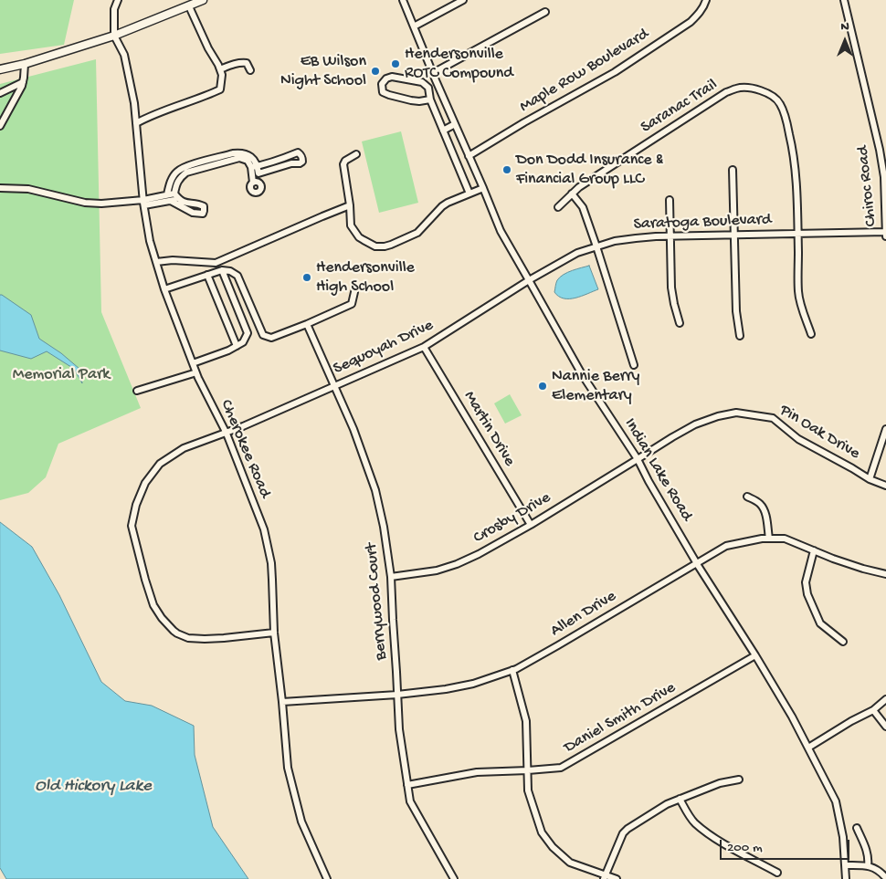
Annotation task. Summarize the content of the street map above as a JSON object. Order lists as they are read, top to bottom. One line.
{"streets":{"street":["Maple Row Boulevard","Saranac Trail","Chiroc Road","Saratoga Boulevard","Sequoyah Drive","Martin Drive","Pin Oak Drive","Cherokee Road","Indian Lake Road","Crosby Drive","Berrywood Court","Allen Drive","Daniel Smith Drive"]},"crossings":[["Maple Row Boulevard","Indian Lake Road"],["Saranac Trail","Saratoga Boulevard"],["Chiroc Road","Saratoga Boulevard"],["Saratoga Boulevard","Sequoyah Drive"],["Saratoga Boulevard","Indian Lake Road"],["Sequoyah Drive","Martin Drive"],["Sequoyah Drive","Cherokee Road"],["Sequoyah Drive","Indian Lake Road"],["Sequoyah Drive","Berrywood Court"],["Martin Drive","Crosby Drive"],["Pin Oak Drive","Indian Lake Road"],["Pin Oak Drive","Crosby Drive"],["Cherokee Road","Allen Drive"],["Indian Lake Road","Crosby Drive"],["Indian Lake Road","Allen Drive"],["Indian Lake Road","Daniel Smith Drive"],["Crosby Drive","Berrywood Court"],["Berrywood Court","Allen Drive"],["Berrywood Court","Daniel Smith Drive"]],"water":["Old Hickory Lake"],"parks":["Memorial Park"],"places":["Hendersonville ROTC Compound","EB Wilson Night School","Don Dodd Insurance & Financial Group LLC","Hendersonville High School","Nannie Berry Elementary"],"scale_bar":"200 m","north":"top"}
